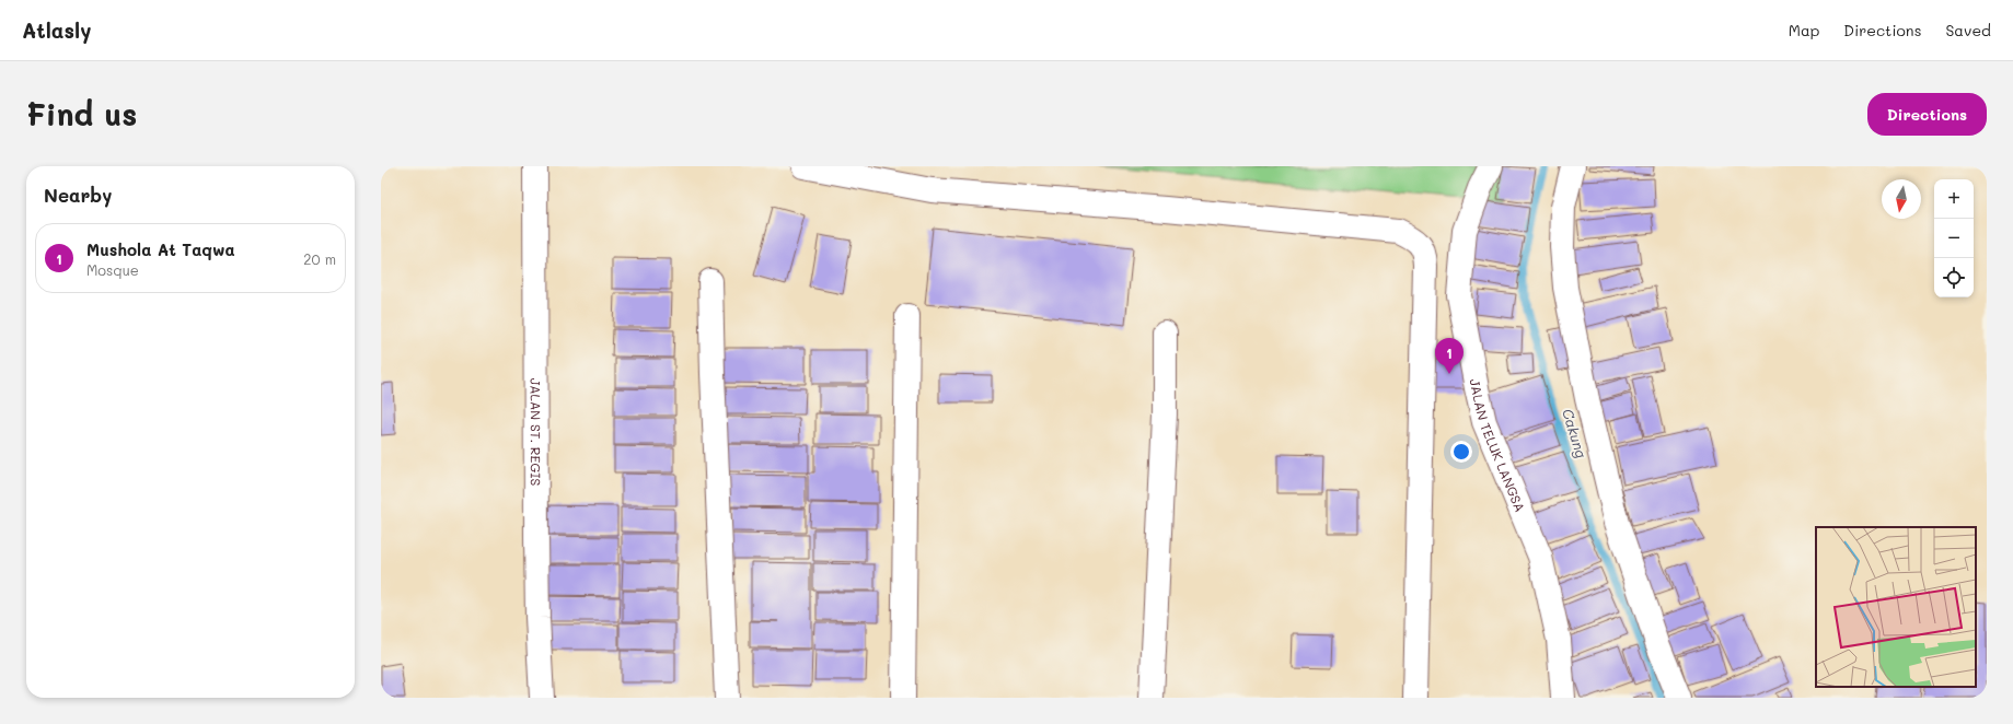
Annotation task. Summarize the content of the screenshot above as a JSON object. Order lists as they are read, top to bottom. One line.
{"streets":{"street":["JALAN ST. REGIS","JALAN TELUK LANGSA"]},"water":["Cakung"],"north":"bottom","page":{"header":"Atlasly","nav":["Map","Directions","Saved"],"buttons":"Directions","title":"Find us","heading":"Nearby","map_buttons":["+","−"],"list":[{"mark":"1","name":"Mushola At Taqwa","note":"Mosque","value":"20 m"}],"pins":"1"}}
